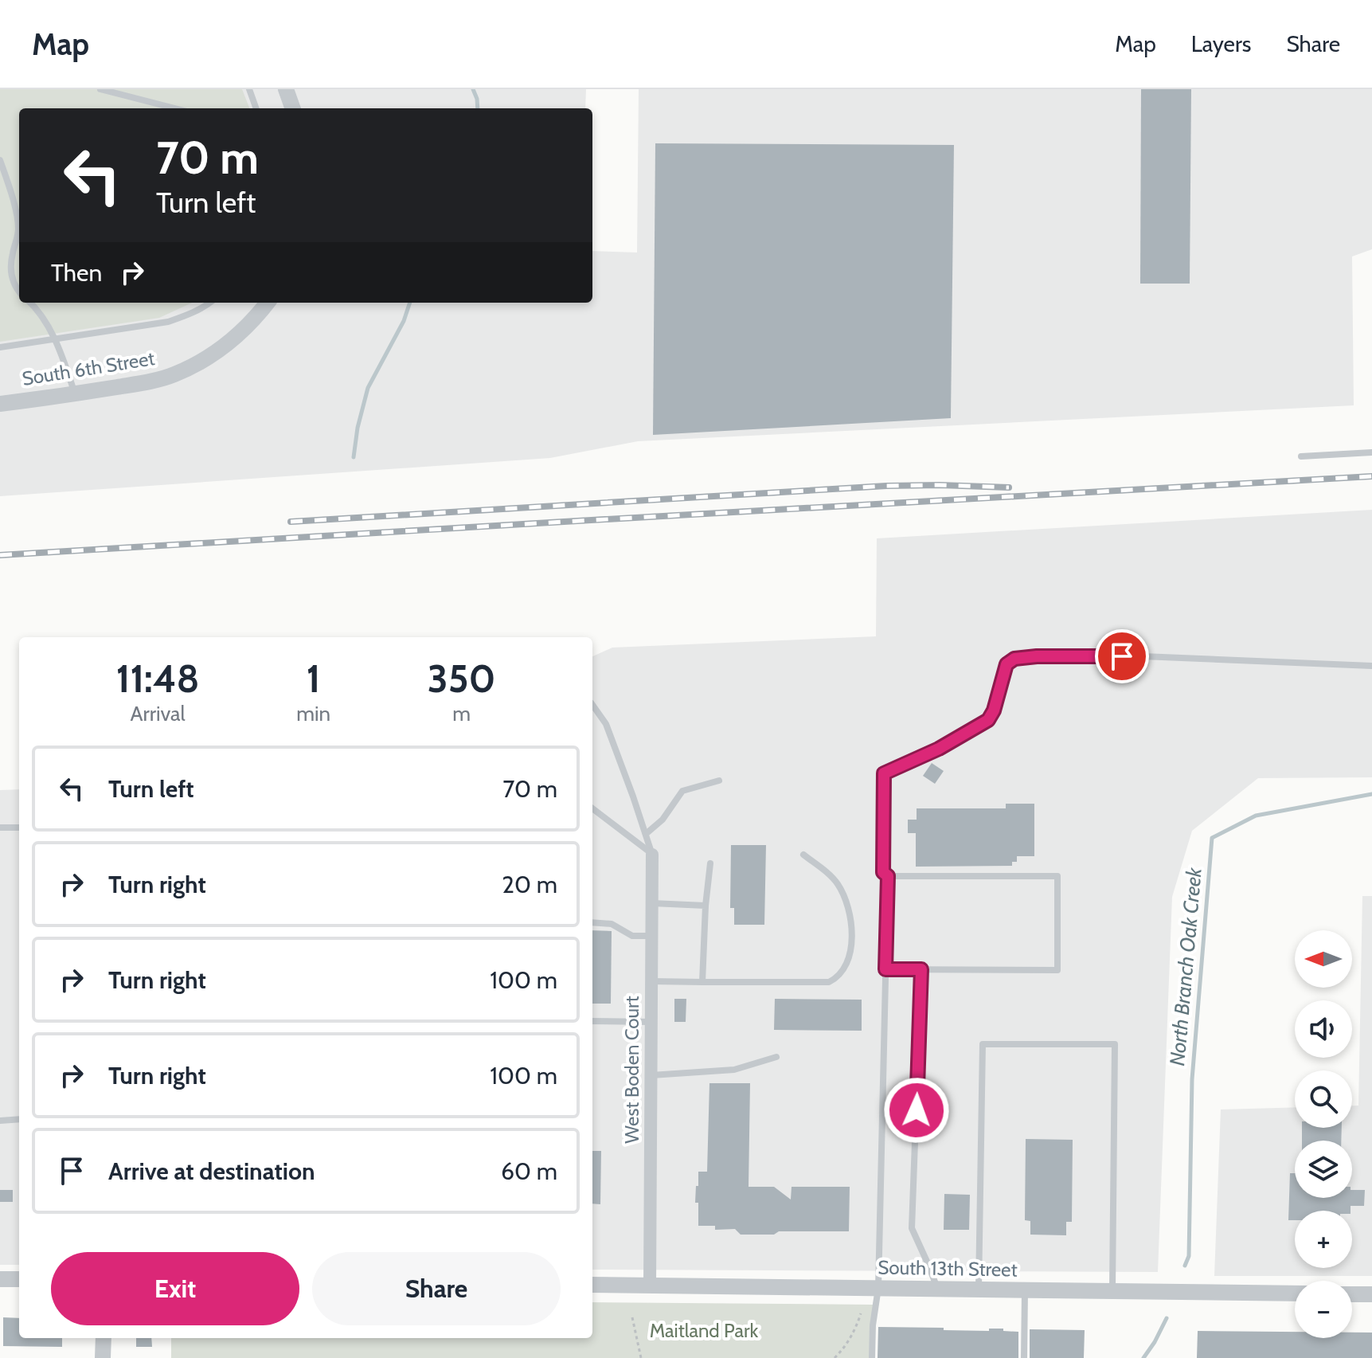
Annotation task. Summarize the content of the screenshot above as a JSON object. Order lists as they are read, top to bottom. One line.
{"streets":{"street":["South 6th Street","West Boden Court","South 13th Street"]},"crossings":[["West Boden Court","South 13th Street"]],"water":["North Branch Oak Creek"],"parks":["Maitland Park"],"north":"left","page":{"header":"Map","nav":["Map","Layers","Share"],"turn":["70 m","Turn left"],"then":"Then","eta":["11:48","Arrival","1","min","350","m"],"list":[{"name":"Turn left","value":"70 m"},{"name":"Turn right","value":"20 m"},{"name":"Turn right","value":"100 m"},{"name":"Turn right","value":"100 m"},{"name":"Arrive at destination","value":"60 m"}],"map_buttons":["+","−"],"buttons":["Exit","Share"]}}
